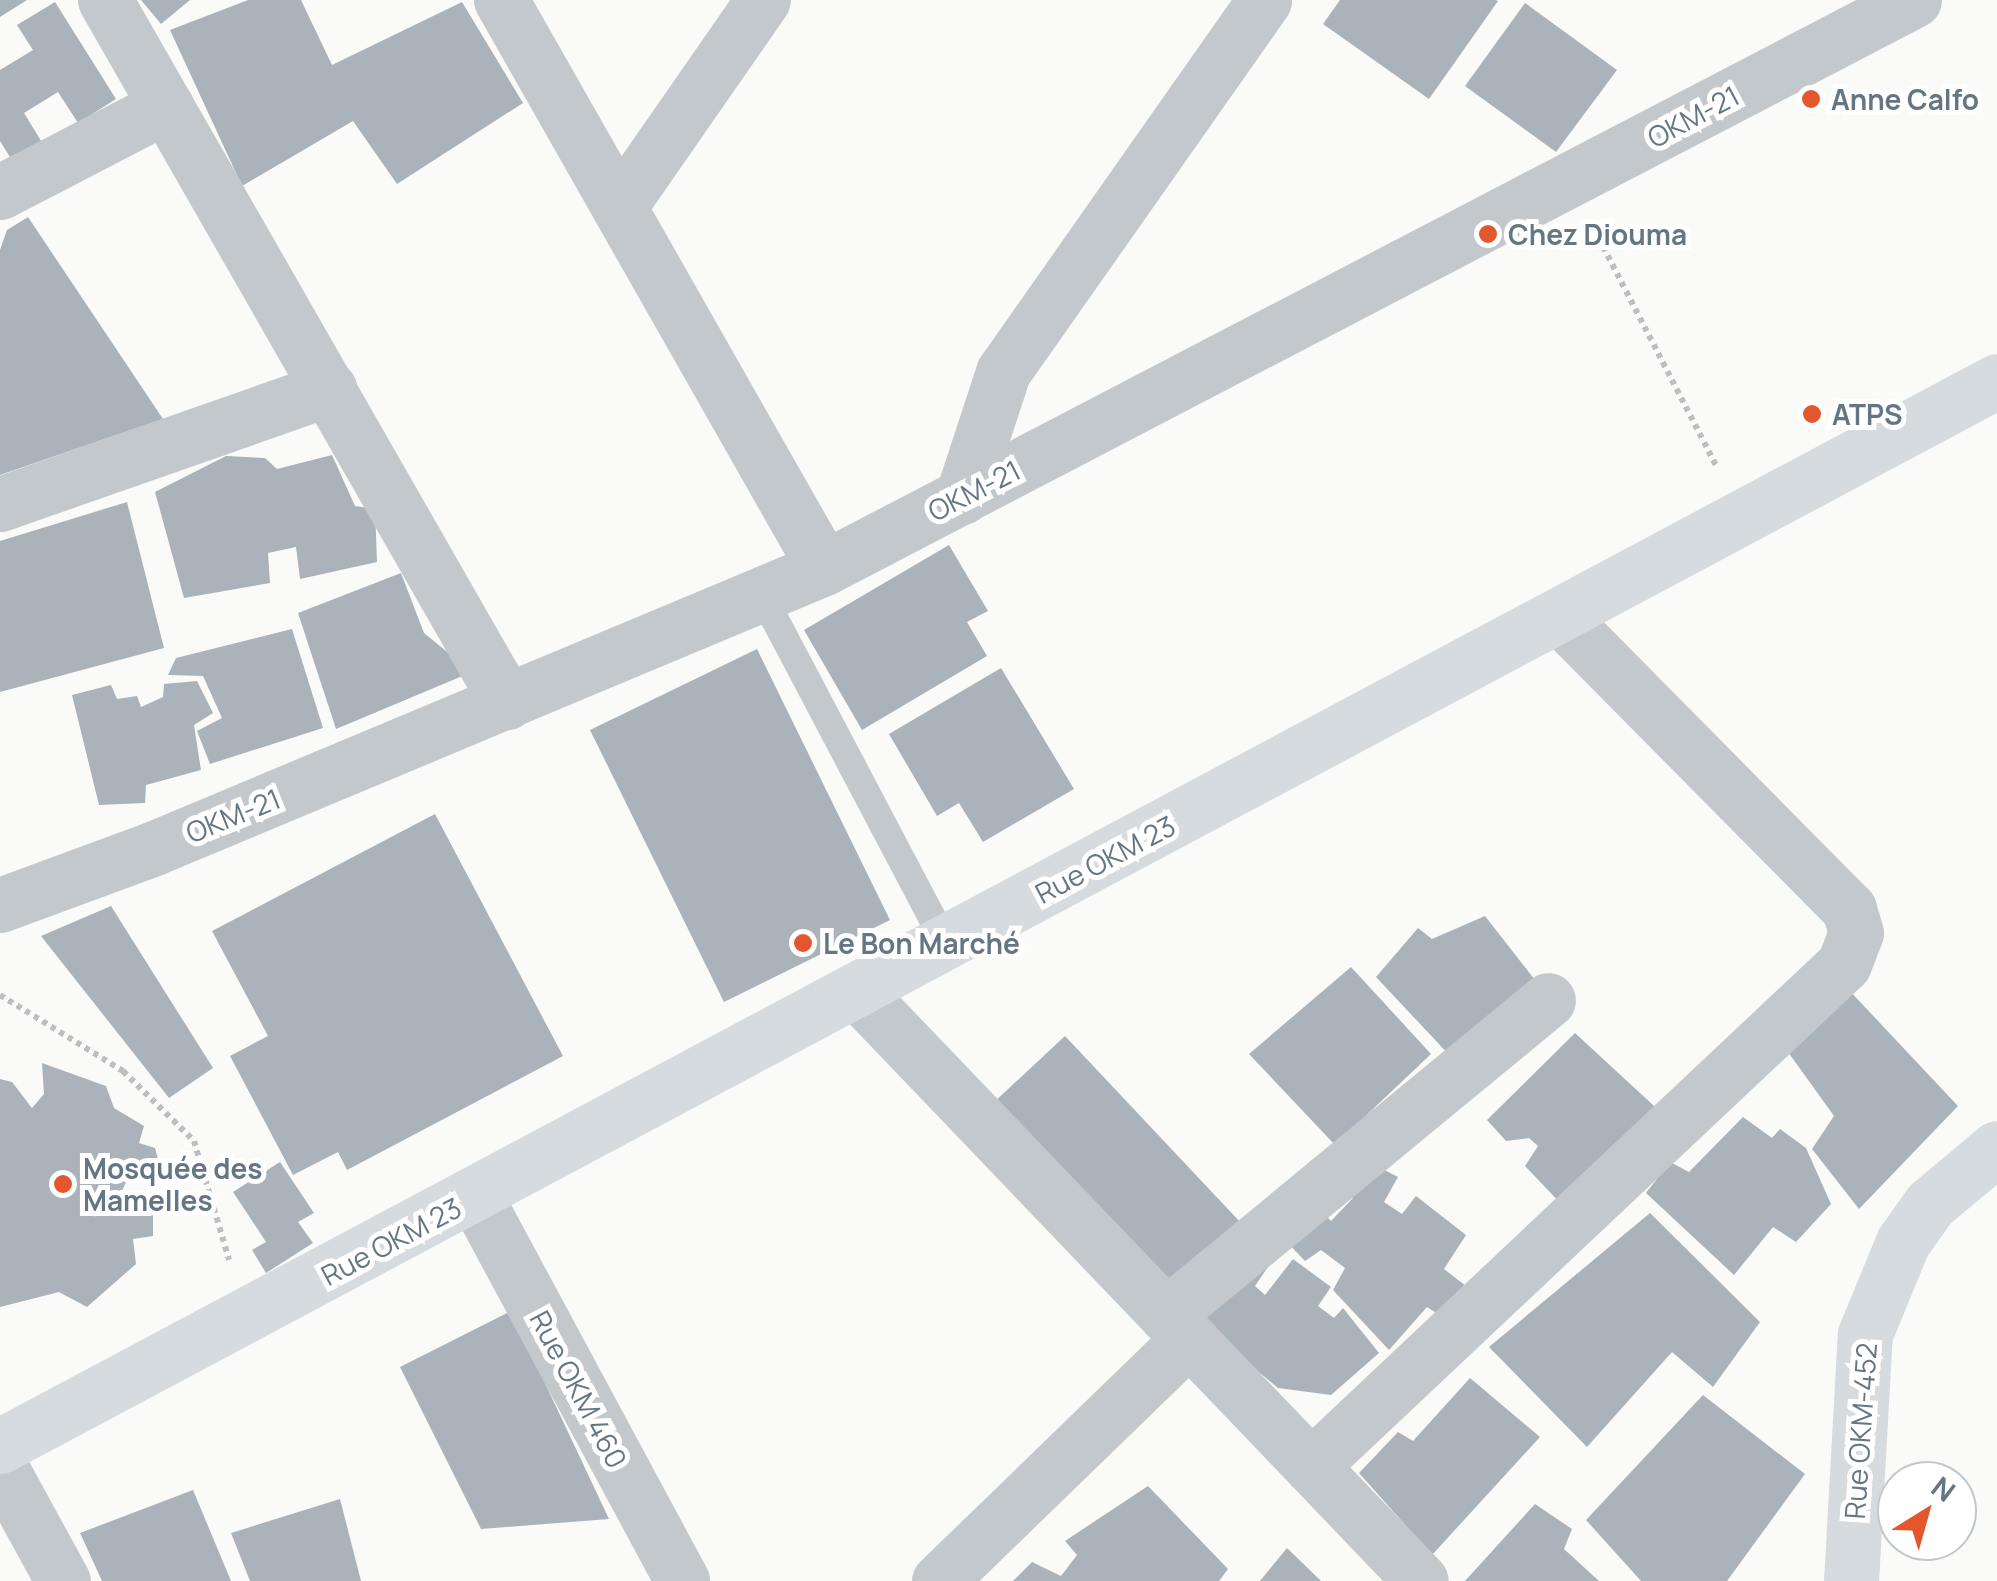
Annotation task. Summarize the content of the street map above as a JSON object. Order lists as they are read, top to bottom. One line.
{"streets":{"street":["OKM-21","Rue OKM 23","Rue OKM 460","Rue OKM-452"]},"crossings":[["Rue OKM 23","Rue OKM 460"]],"places":["Anne Calfo","Chez Diouma","ATPS","Le Bon Marché","Mosquée des Mamelles"],"north":"top right"}
